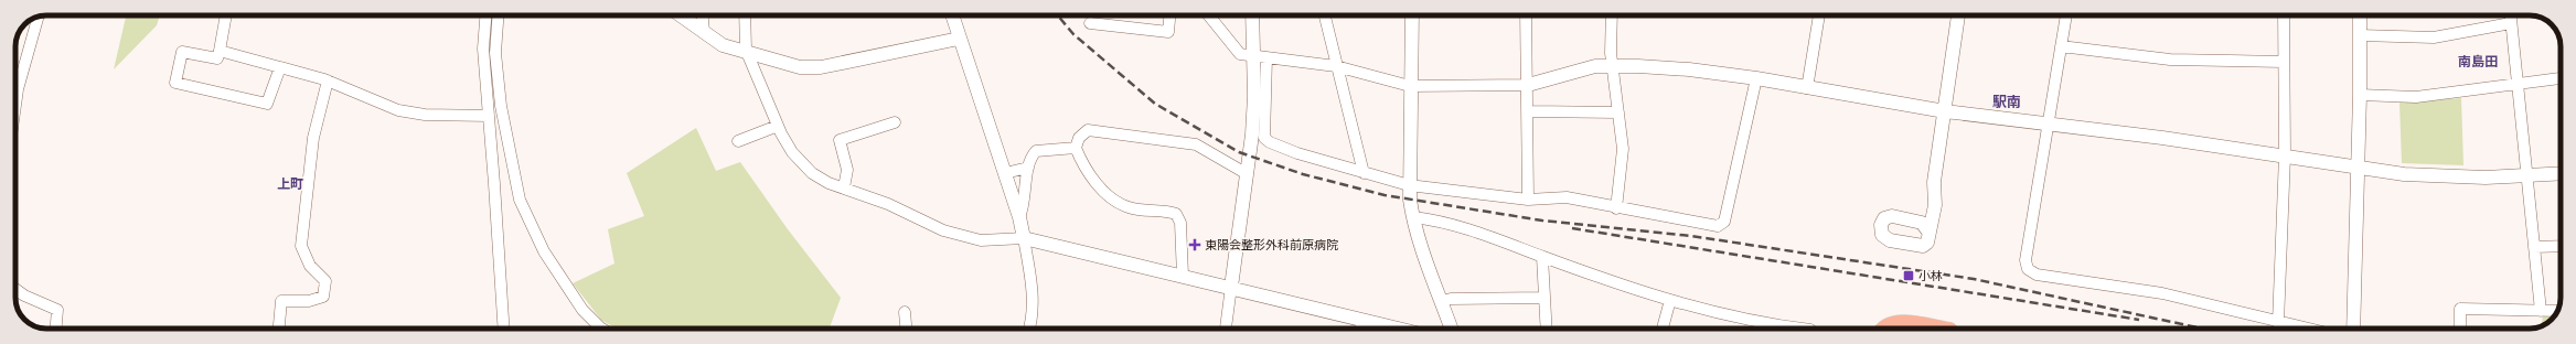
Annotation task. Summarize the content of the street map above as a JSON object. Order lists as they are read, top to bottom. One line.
{"districts":["南島田","駅南","上町"],"places":{"health":["東陽会整形外科前原病院"],"transit":["小林"]}}
